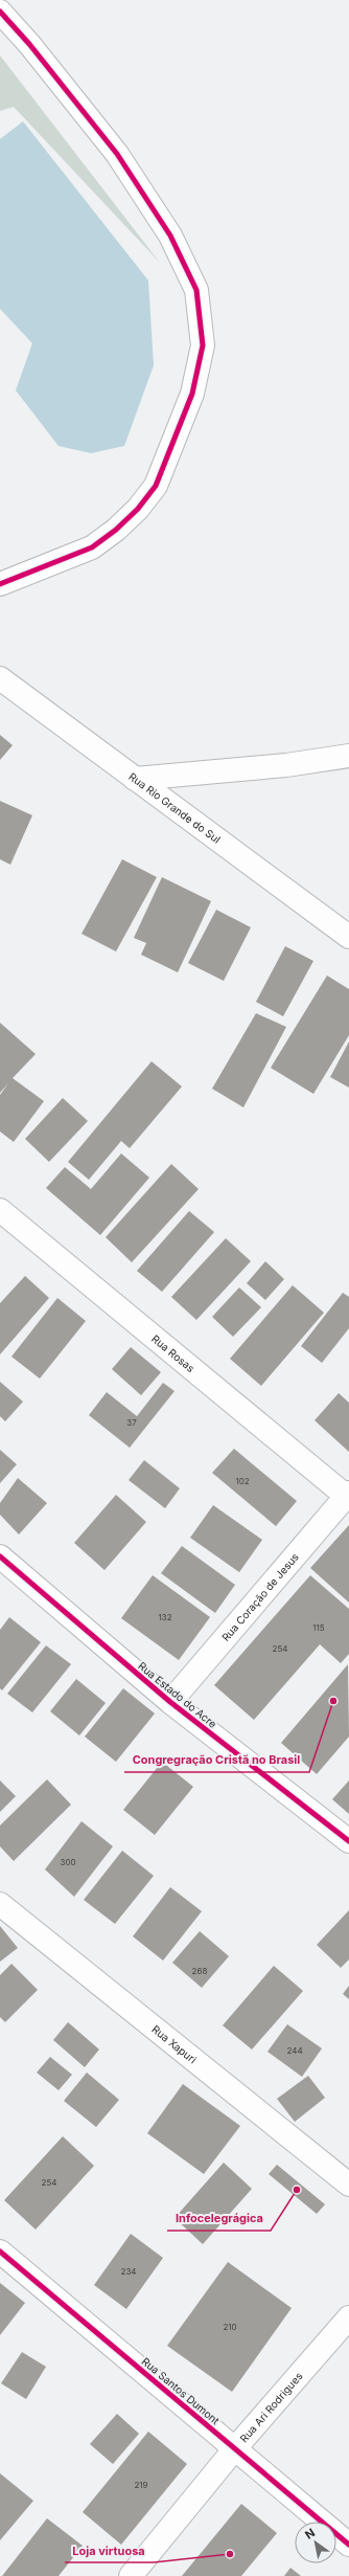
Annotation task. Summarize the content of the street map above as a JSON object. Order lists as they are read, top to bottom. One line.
{"streets":{"street":["Rua Rio Grande do Sul","Rua Rosas","Rua Coração de Jesus","Rua Estado do Acre","Rua Xapuri","Rua Santos Dumont","Rua Ari Rodrigues"]},"crossings":[["Rua Rosas","Rua Coração de Jesus"],["Rua Coração de Jesus","Rua Estado do Acre"],["Rua Santos Dumont","Rua Ari Rodrigues"]],"places":["Congregração Cristã no Brasil","Infocelegrágica","Loja virtuosa"],"house_numbers":["37","102","132","115","254","300","268","244","254","234","210","219"],"north":"top left"}
